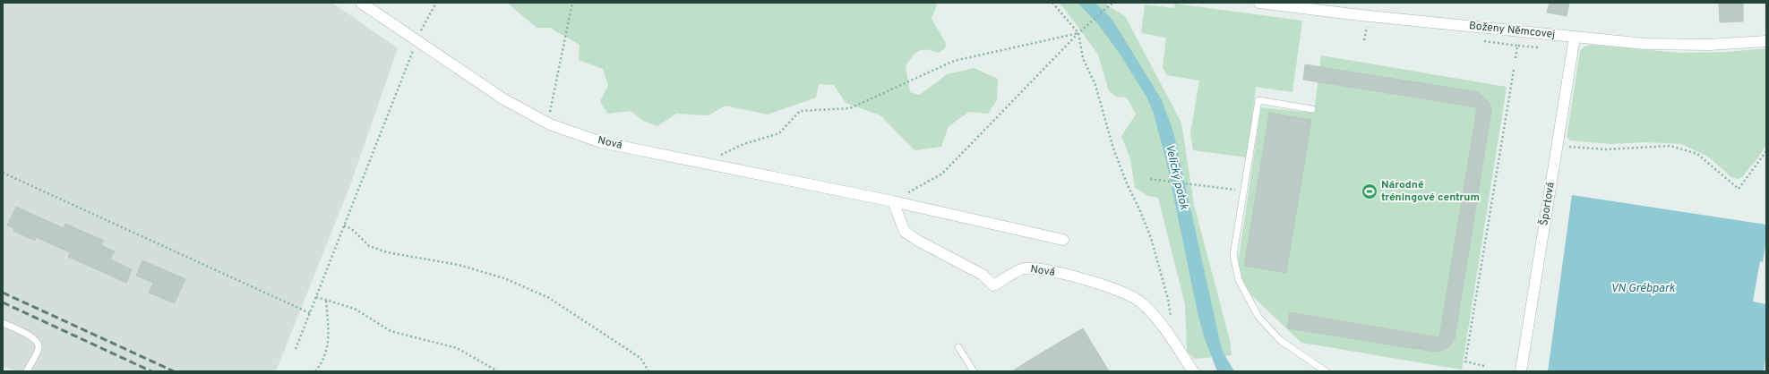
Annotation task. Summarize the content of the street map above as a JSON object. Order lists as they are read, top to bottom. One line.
{"streets":{"street":["Boženy Němcovej","Nová","Športová"]},"crossings":[["Boženy Němcovej","Športová"]],"water":["Velický potok","VN Grébpark"],"places":{"sports":["Národné tréningové centrum"]}}
